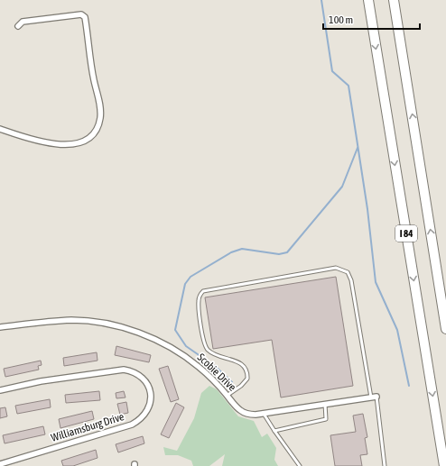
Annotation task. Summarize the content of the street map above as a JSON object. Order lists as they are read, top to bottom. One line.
{"streets":{"highway":["I 84"],"street":["Scobie Drive","Williamsburg Drive"]},"scale_bar":"100 m"}
